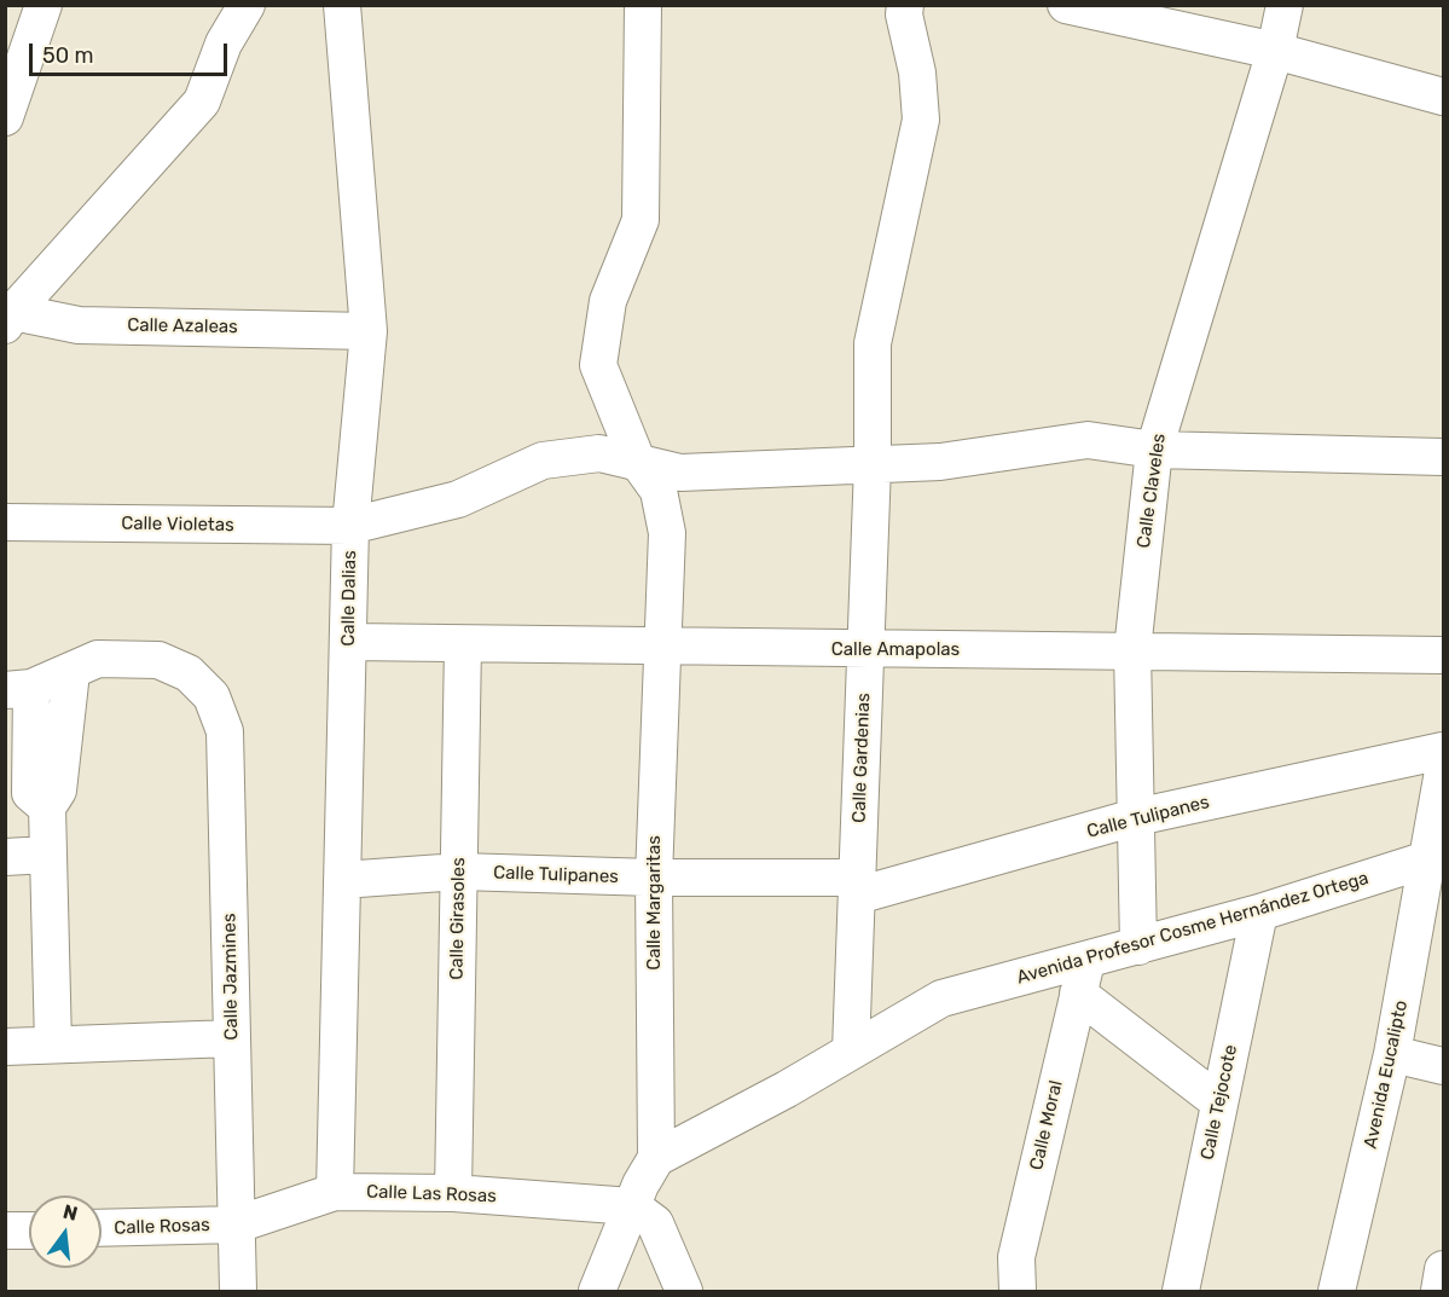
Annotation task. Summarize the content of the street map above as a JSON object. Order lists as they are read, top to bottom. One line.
{"streets":{"street":["Calle Azaleas","Calle Claveles","Calle Violetas","Calle Dalias","Calle Amapolas","Calle Gardenias","Calle Tulipanes","Calle Margaritas","Calle Girasoles","Avenida Profesor Cosme Hernández Ortega","Calle Jazmines","Avenida Eucalipto","Calle Tejocote","Calle Moral","Calle Las Rosas","Calle Rosas"]},"crossings":[["Calle Azaleas","Calle Dalias"],["Calle Claveles","Calle Violetas"],["Calle Claveles","Calle Amapolas"],["Calle Claveles","Calle Tulipanes"],["Calle Claveles","Avenida Profesor Cosme Hernández Ortega"],["Calle Violetas","Calle Dalias"],["Calle Violetas","Calle Gardenias"],["Calle Violetas","Calle Margaritas"],["Calle Dalias","Calle Amapolas"],["Calle Dalias","Calle Tulipanes"],["Calle Dalias","Calle Las Rosas"],["Calle Amapolas","Calle Gardenias"],["Calle Amapolas","Calle Margaritas"],["Calle Amapolas","Calle Girasoles"],["Calle Gardenias","Calle Tulipanes"],["Calle Gardenias","Avenida Profesor Cosme Hernández Ortega"],["Calle Tulipanes","Calle Margaritas"],["Calle Tulipanes","Calle Girasoles"],["Calle Margaritas","Avenida Profesor Cosme Hernández Ortega"],["Calle Girasoles","Calle Las Rosas"],["Avenida Profesor Cosme Hernández Ortega","Avenida Eucalipto"],["Avenida Profesor Cosme Hernández Ortega","Calle Tejocote"],["Avenida Profesor Cosme Hernández Ortega","Calle Moral"],["Calle Jazmines","Calle Las Rosas"],["Calle Jazmines","Calle Rosas"],["Calle Las Rosas","Calle Rosas"]],"scale_bar":"50 m","north":"top"}
